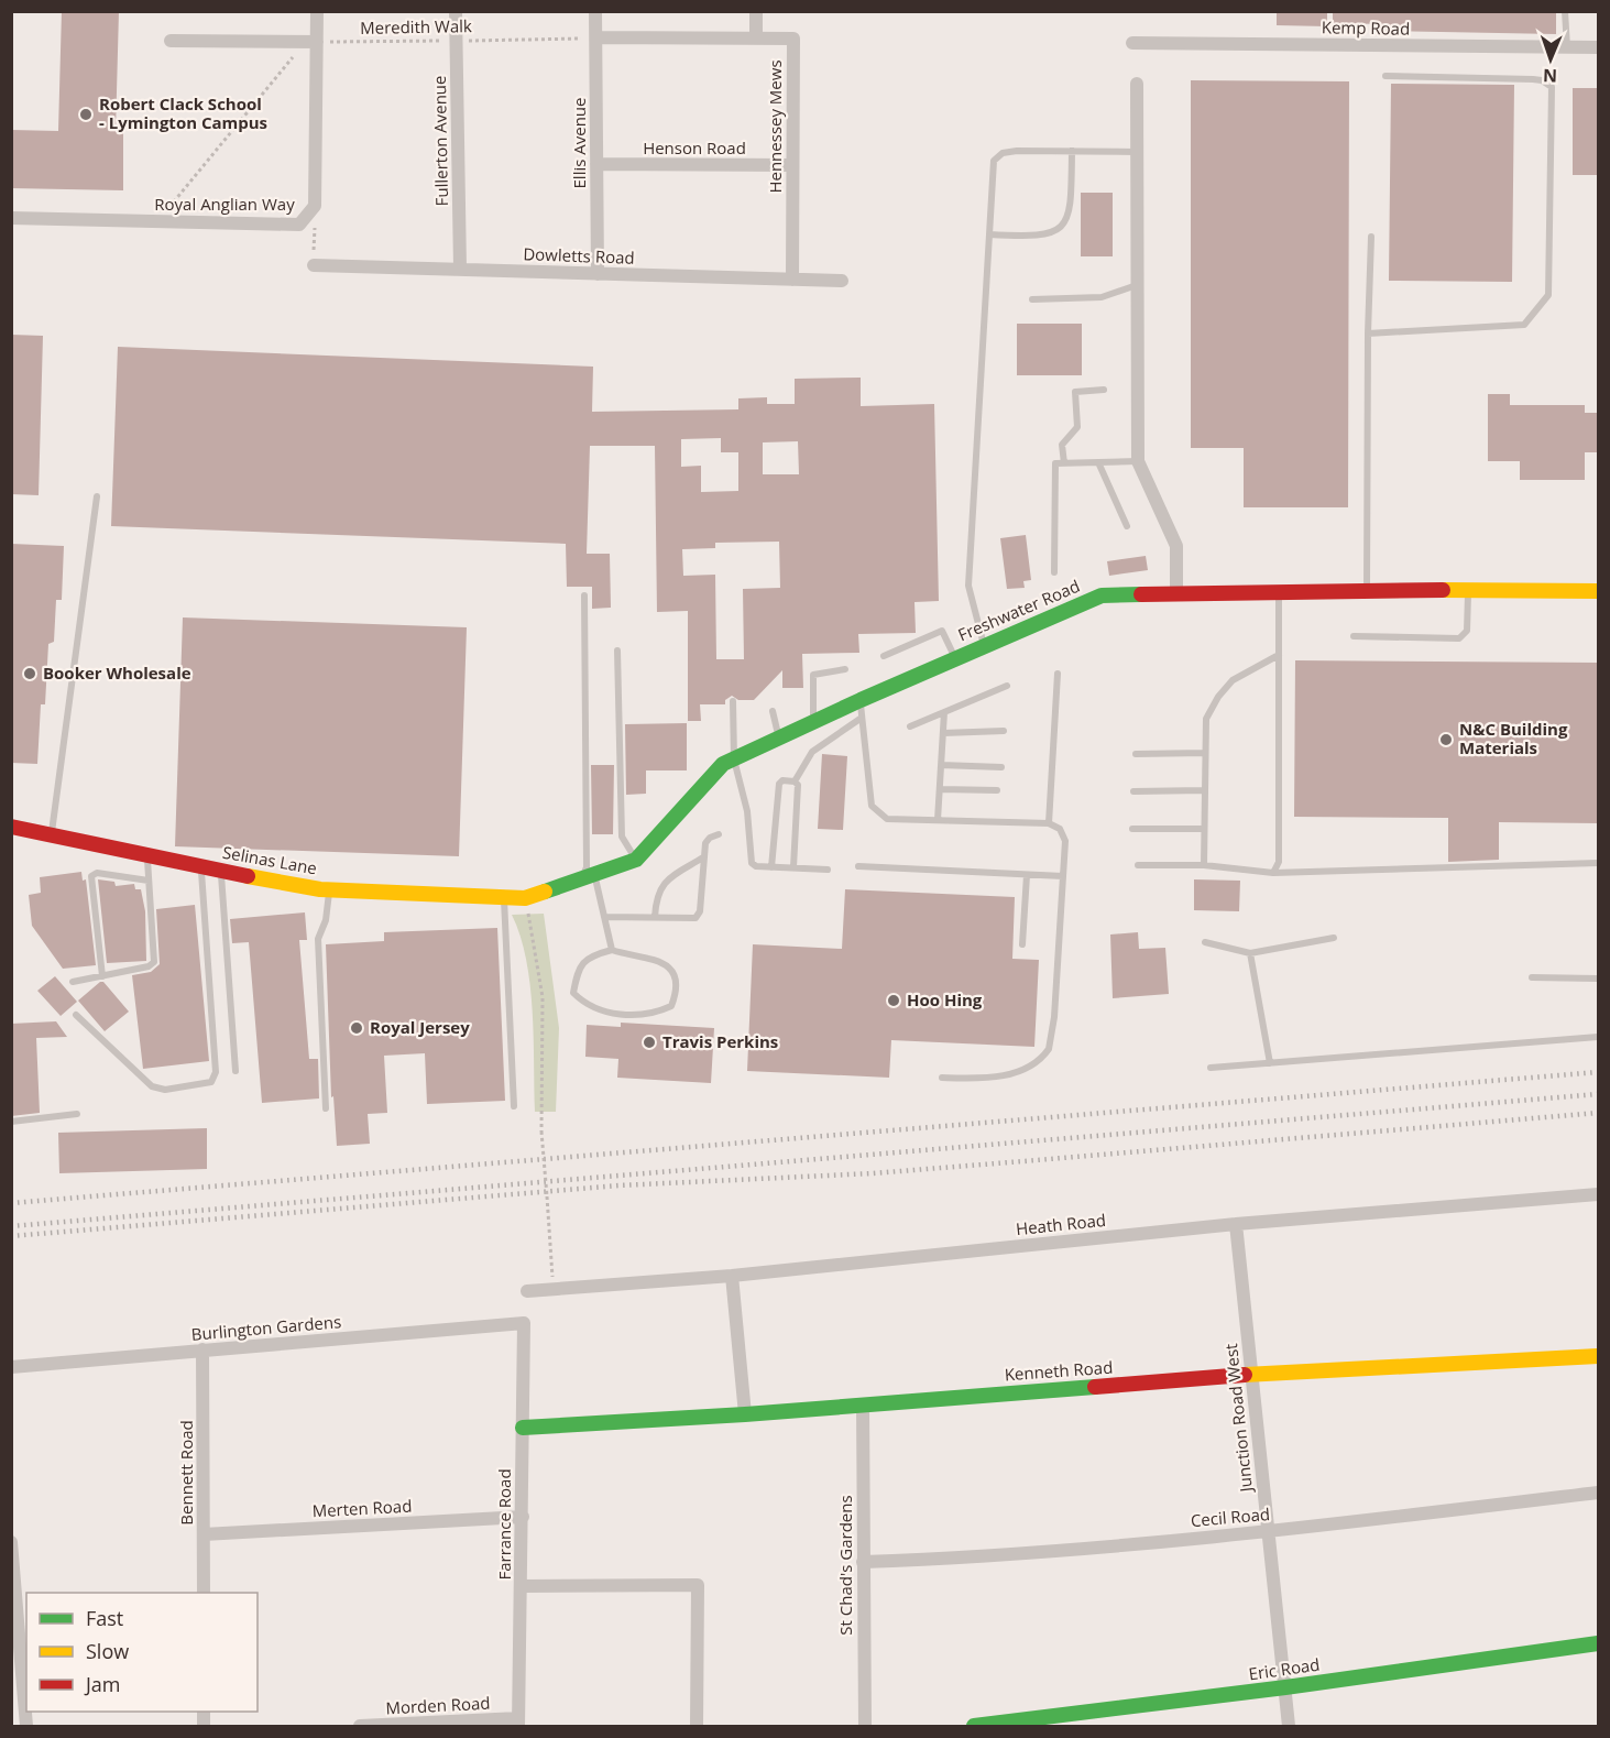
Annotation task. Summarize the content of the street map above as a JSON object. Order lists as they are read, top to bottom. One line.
{"streets":{"street":["Kemp Road","Hennessey Mews","Fullerton Avenue","Ellis Avenue","Henson Road","Royal Anglian Way","Dowletts Road","Freshwater Road","Selinas Lane","Heath Road","Burlington Gardens","Kenneth Road","Junction Road West","Bennett Road","Merten Road","Cecil Road","Farrance Road","St Chad's Gardens","Eric Road","Morden Road"],"path":["Meredith Walk"]},"crossings":[["Meredith Walk","Fullerton Avenue"],["Meredith Walk","Ellis Avenue"],["Meredith Walk","Royal Anglian Way"],["Hennessey Mews","Henson Road"],["Hennessey Mews","Dowletts Road"],["Fullerton Avenue","Dowletts Road"],["Ellis Avenue","Henson Road"],["Ellis Avenue","Dowletts Road"],["Freshwater Road","Selinas Lane"],["Heath Road","Junction Road West"],["Burlington Gardens","Bennett Road"],["Burlington Gardens","Farrance Road"],["Kenneth Road","Junction Road West"],["Kenneth Road","Farrance Road"],["Kenneth Road","St Chad's Gardens"],["Junction Road West","Cecil Road"],["Junction Road West","Eric Road"],["Bennett Road","Merten Road"],["Merten Road","Farrance Road"],["Cecil Road","St Chad's Gardens"],["Farrance Road","Morden Road"]],"places":["Robert Clack School - Lymington Campus","Booker Wholesale","N&C Building Materials","Hoo Hing","Royal Jersey","Travis Perkins"],"legend":["Fast","Slow","Jam"],"north":"bottom"}
